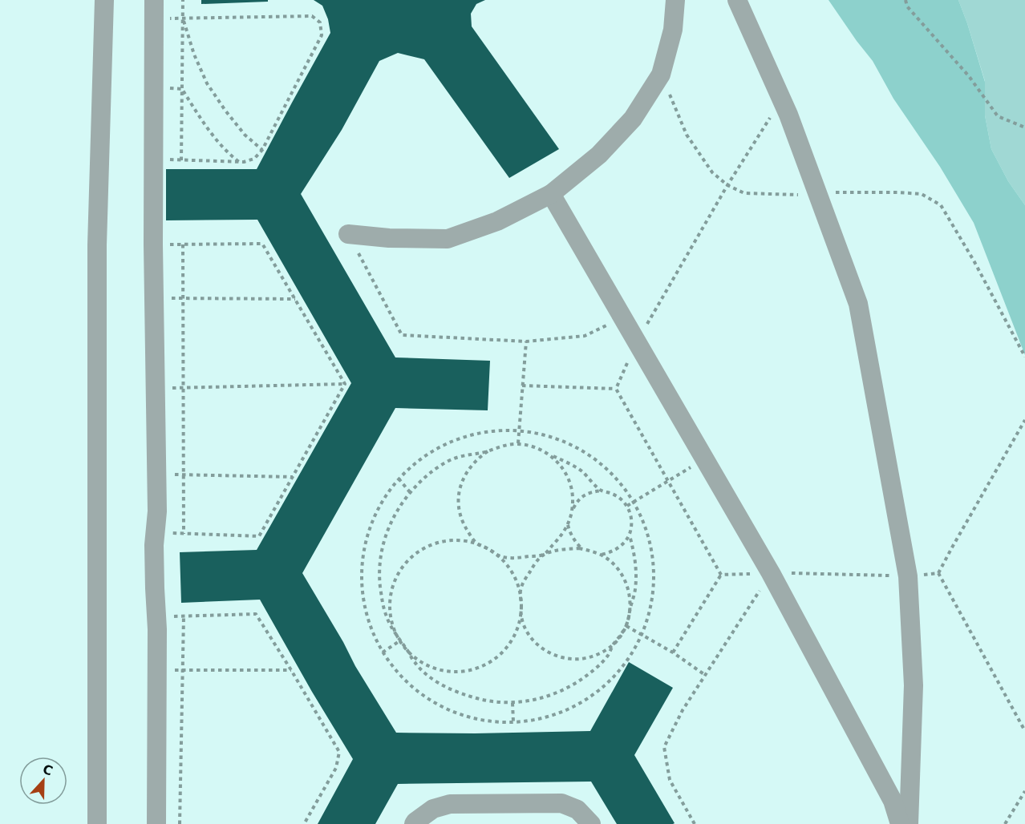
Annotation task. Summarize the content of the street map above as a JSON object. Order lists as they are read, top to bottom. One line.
{"north":"top"}
